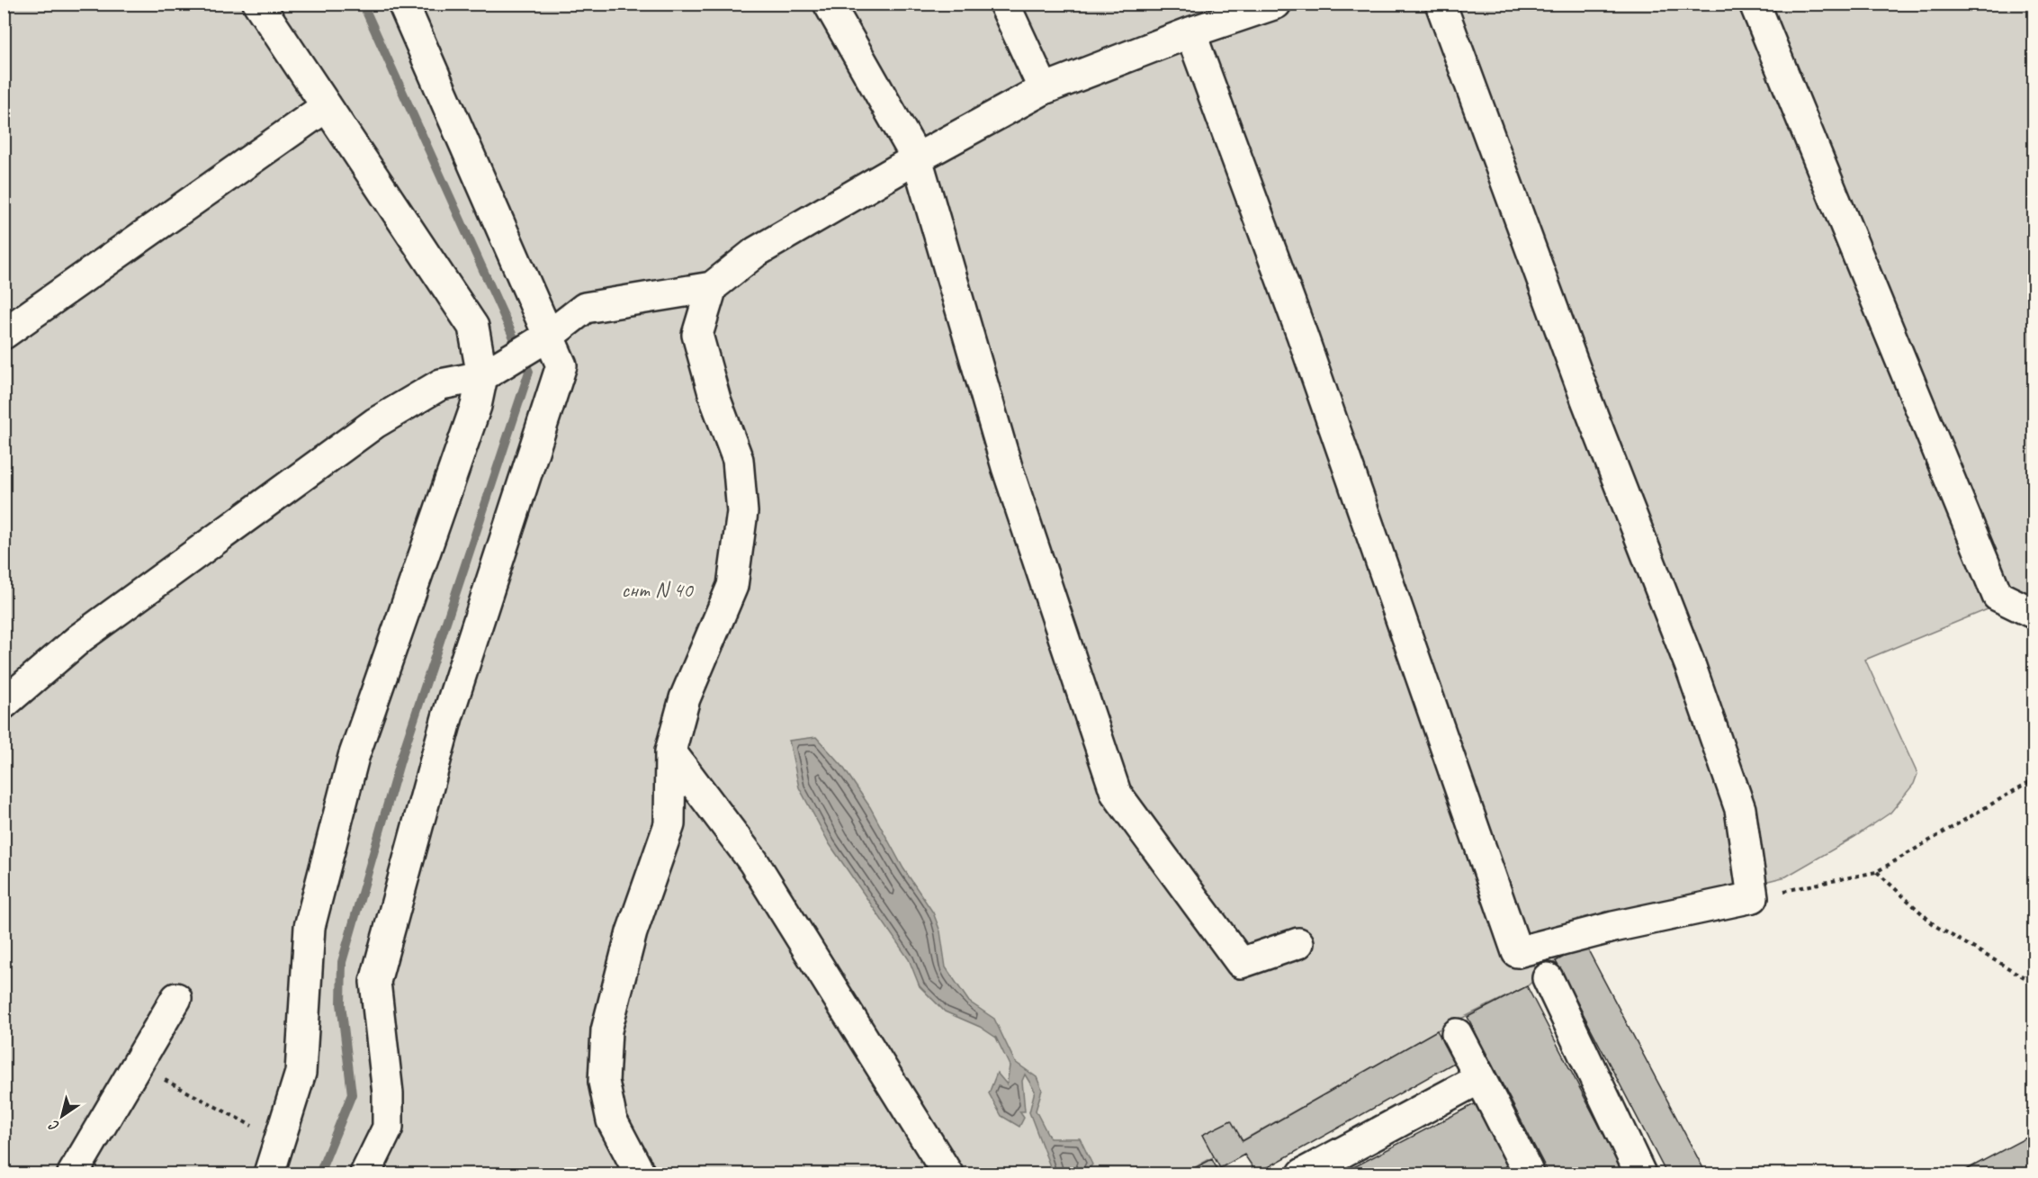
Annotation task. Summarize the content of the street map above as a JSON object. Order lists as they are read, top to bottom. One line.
{"parks":["снт N 40"],"north":"bottom left"}
